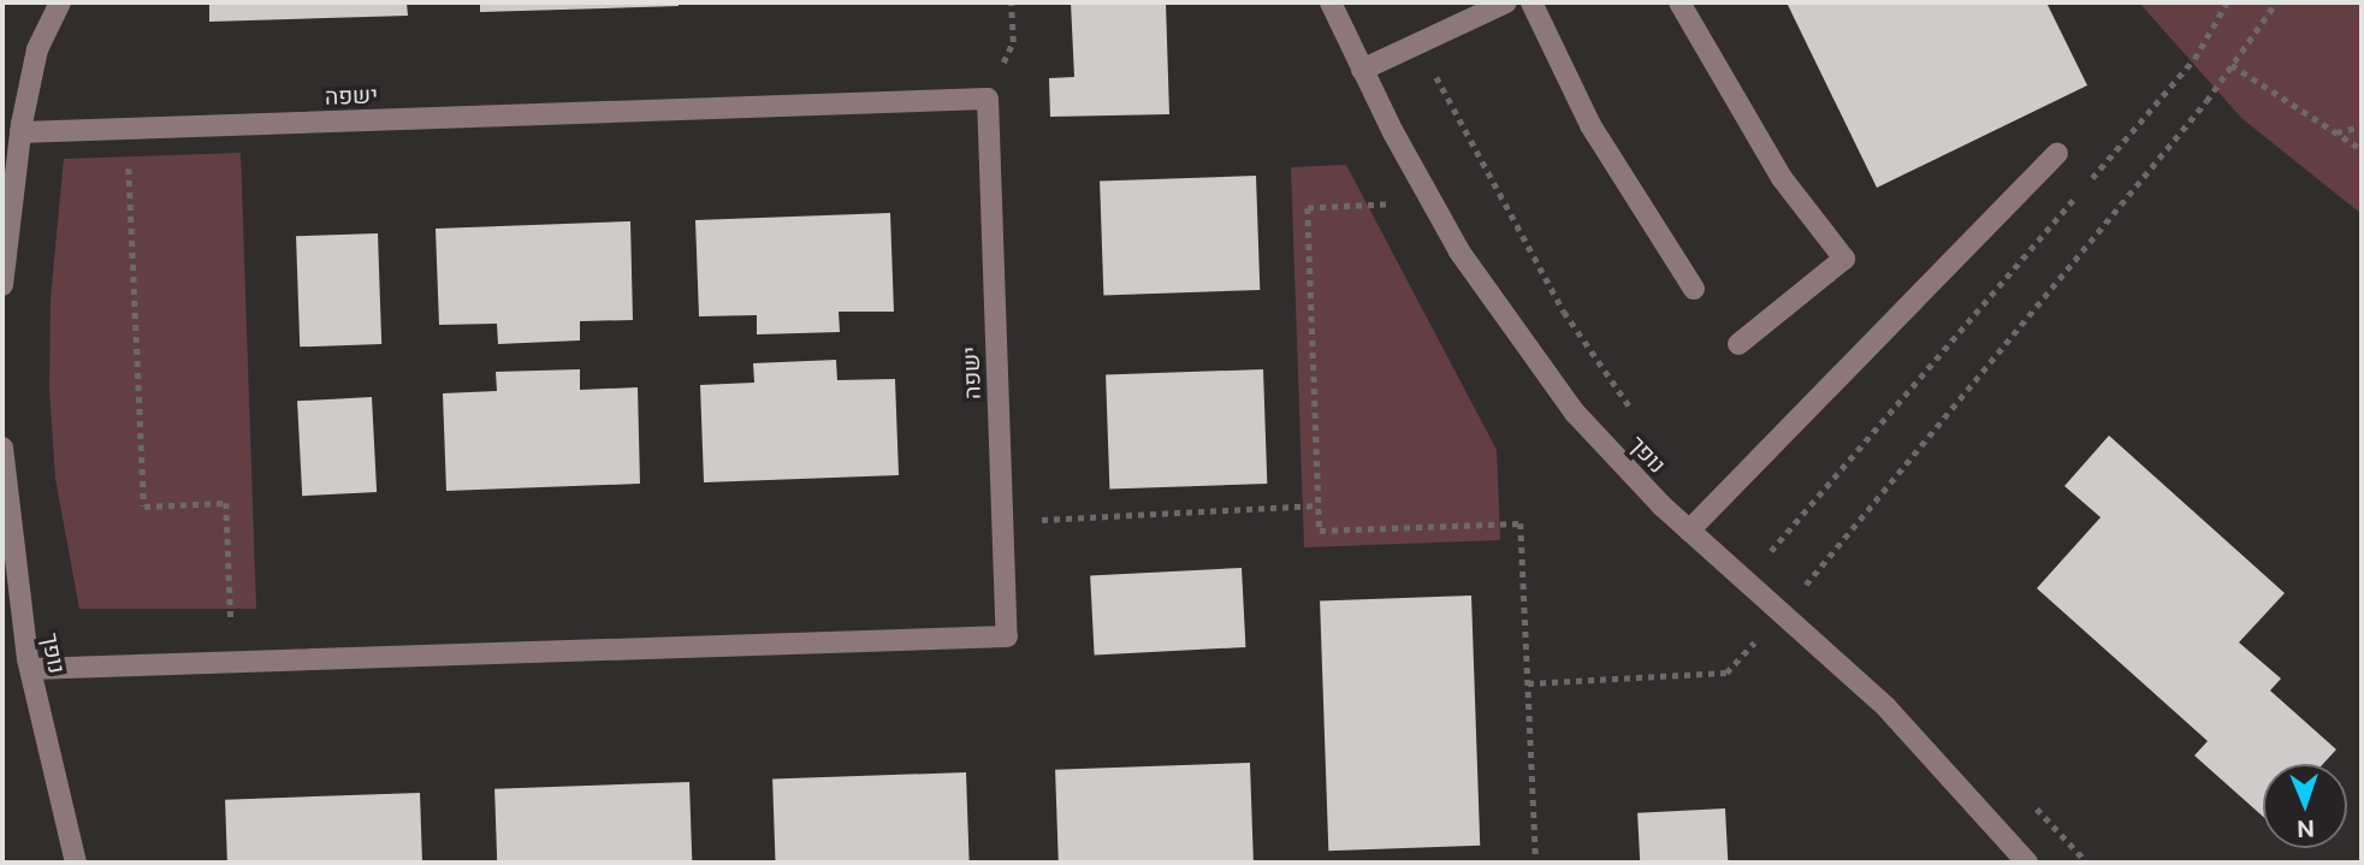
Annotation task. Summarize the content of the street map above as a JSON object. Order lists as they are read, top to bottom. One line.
{"streets":{"street":["ישפה","נופך"]},"crossings":[["ישפה","נופך"]],"north":"bottom"}
